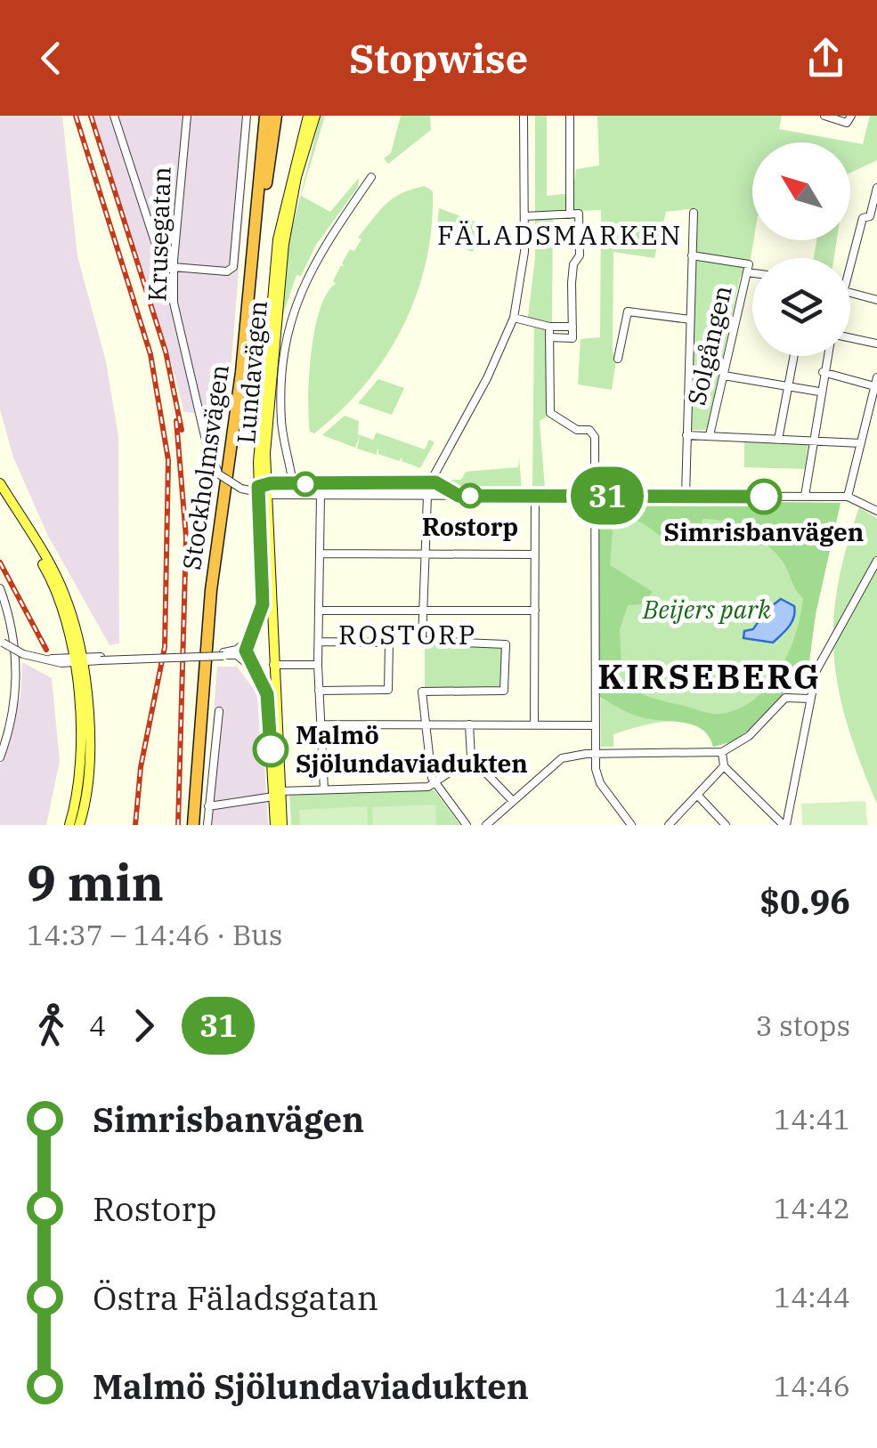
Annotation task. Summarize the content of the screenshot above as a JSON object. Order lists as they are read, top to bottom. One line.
{"streets":{"highway":["Stockholmsvägen"],"main road":["Lundavägen"],"street":["Krusegatan","Solgången"]},"crossings":[["Krusegatan","Lundavägen"]],"districts":["FÄLADSMARKEN","ROSTORP","KIRSEBERG"],"parks":["Beijers park"],"places":["Rostorp","Simrisbanvägen","Malmö Sjölundaviadukten"],"lines":["bus line 31"],"north":"top left","page":{"header":"Stopwise","on_map":"31","heading":["9 min","14:37 – 14:46 · Bus","$0.96"],"legs":["4","31","3 stops"],"list":[{"name":"Simrisbanvägen","value":"14:41"},{"name":"Rostorp","value":"14:42"},{"name":"Östra Fäladsgatan","value":"14:44"},{"name":"Malmö Sjölundaviadukten","value":"14:46"}]}}
